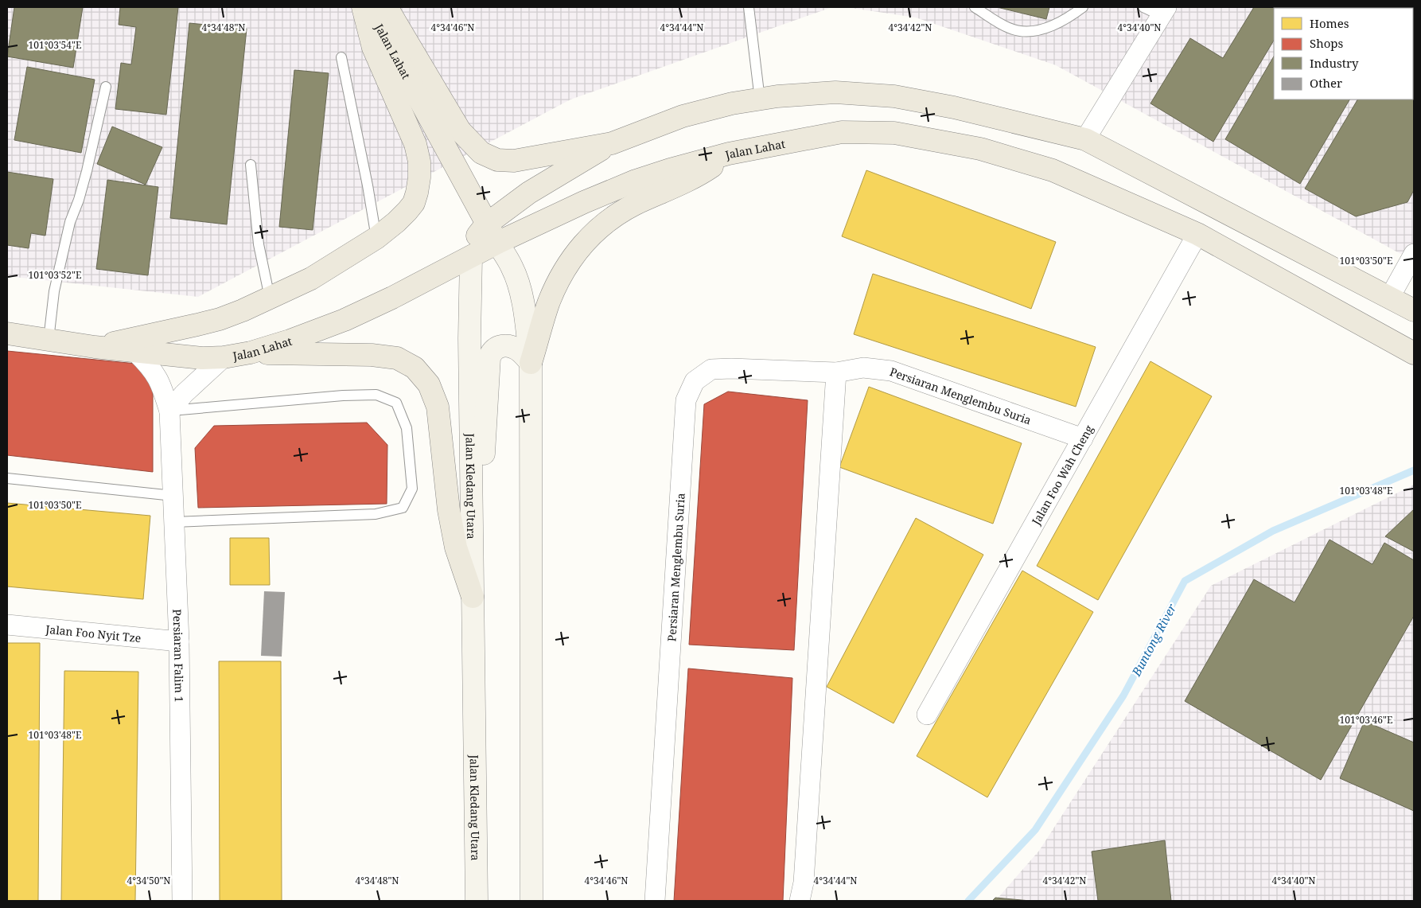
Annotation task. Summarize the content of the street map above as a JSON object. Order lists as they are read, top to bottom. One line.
{"streets":{"main road":["Jalan Lahat","Jalan Kledang Utara"],"street":["Persiaran Menglembu Suria","Jalan Foo Wah Cheng","Jalan Foo Nyit Tze","Persiaran Falim 1"]},"crossings":[["Jalan Lahat","Jalan Foo Wah Cheng"],["Jalan Lahat","Jalan Kledang Utara"],["Jalan Lahat","Persiaran Falim 1"],["Persiaran Menglembu Suria","Jalan Foo Wah Cheng"],["Jalan Foo Nyit Tze","Persiaran Falim 1"]],"water":["Buntong River"],"legend":["Homes","Shops","Industry","Other"],"coordinates":["4°34'48\"N","4°34'46\"N","4°34'44\"N","4°34'42\"N","4°34'40\"N","101°03'54\"E","101°03'50\"E","101°03'52\"E","101°03'48\"E","101°03'46\"E","4°34'50\"N"]}
